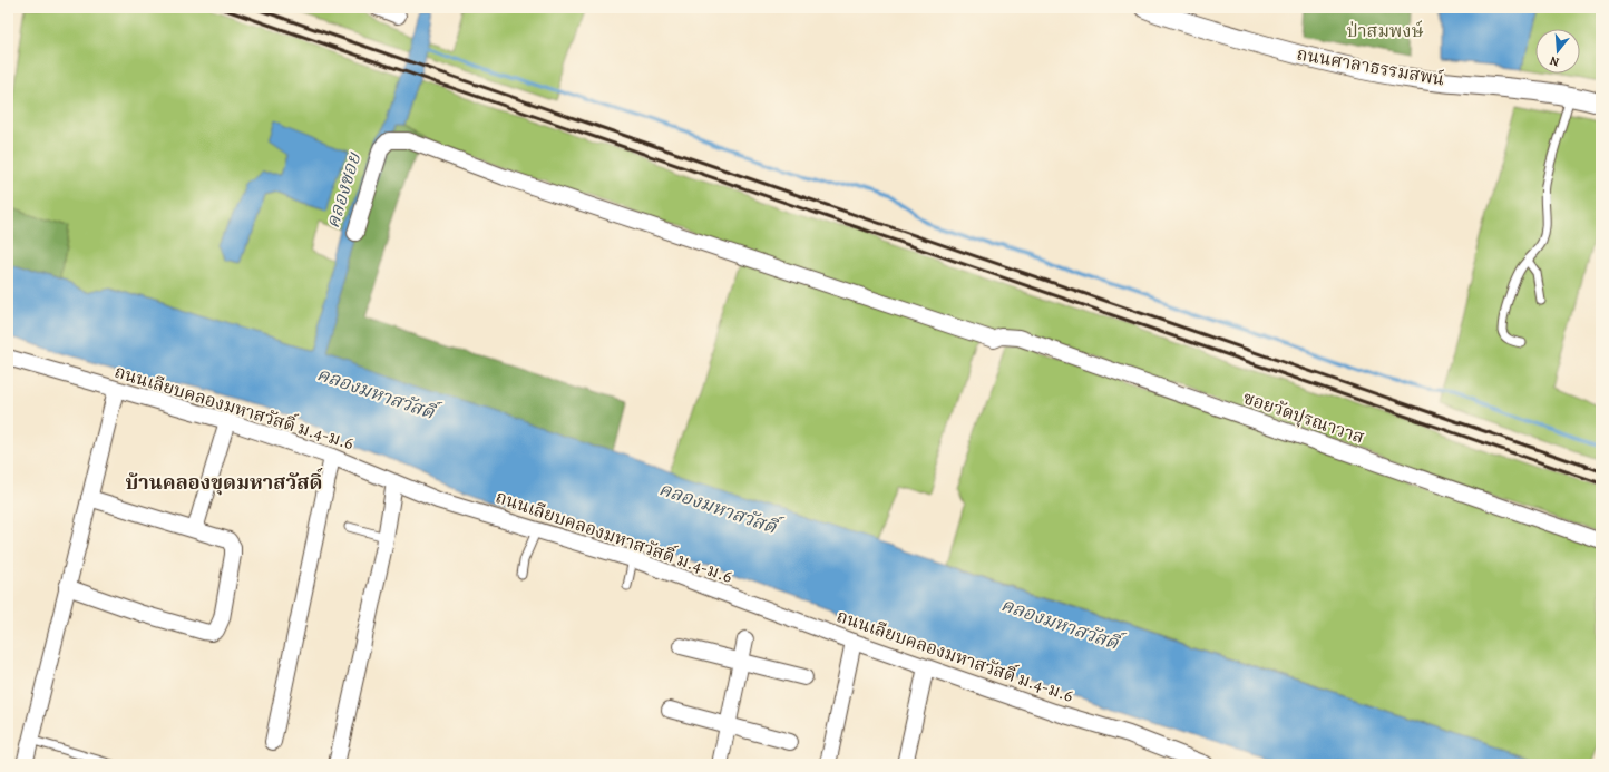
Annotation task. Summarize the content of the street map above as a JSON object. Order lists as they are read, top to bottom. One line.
{"streets":{"street":["ถนนศาลาธรรมสพน์","ถนนเลียบคลองมหาสวัสดิ์ ม.4-ม.6","ซอยวัดปุรณาวาส"]},"districts":["บ้านคลองขุดมหาสวัสดิ์"],"water":["คลองซอย","คลองมหาสวัสดิ์"],"parks":["ป่าสมพงษ์"],"north":"bottom"}
